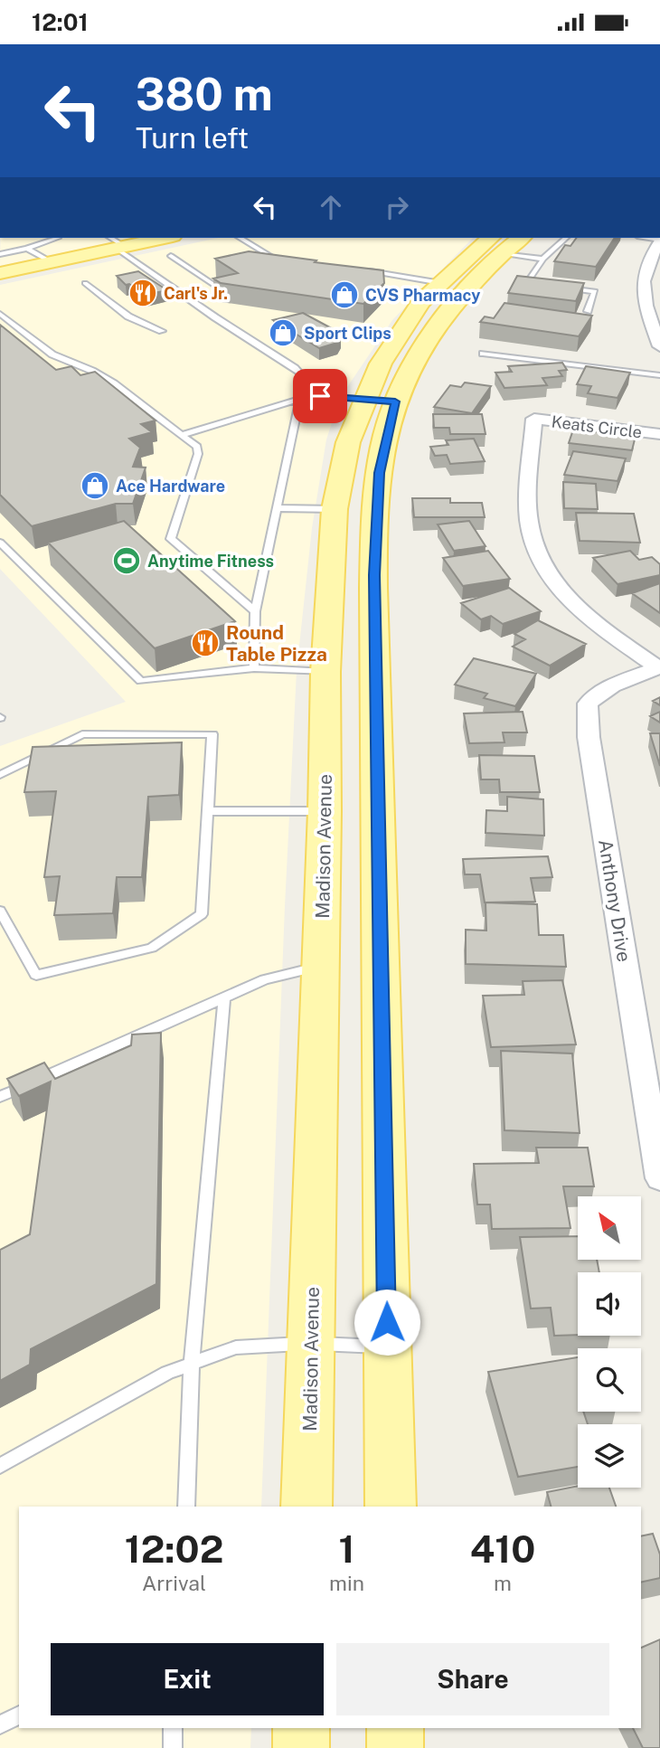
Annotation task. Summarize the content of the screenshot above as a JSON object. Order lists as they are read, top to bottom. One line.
{"streets":{"main road":["Madison Avenue"],"street":["Keats Circle","Anthony Drive"]},"crossings":[["Keats Circle","Anthony Drive"]],"places":{"restaurant":["Carl's Jr.","Round Table Pizza"],"shop":["CVS Pharmacy","Sport Clips","Ace Hardware"],"sports":["Anytime Fitness"]},"north":"top left","page":{"status":"12:01","turn":["380 m","Turn left"],"eta":["12:02","Arrival","1","min","410","m"],"buttons":["Exit","Share"]}}
